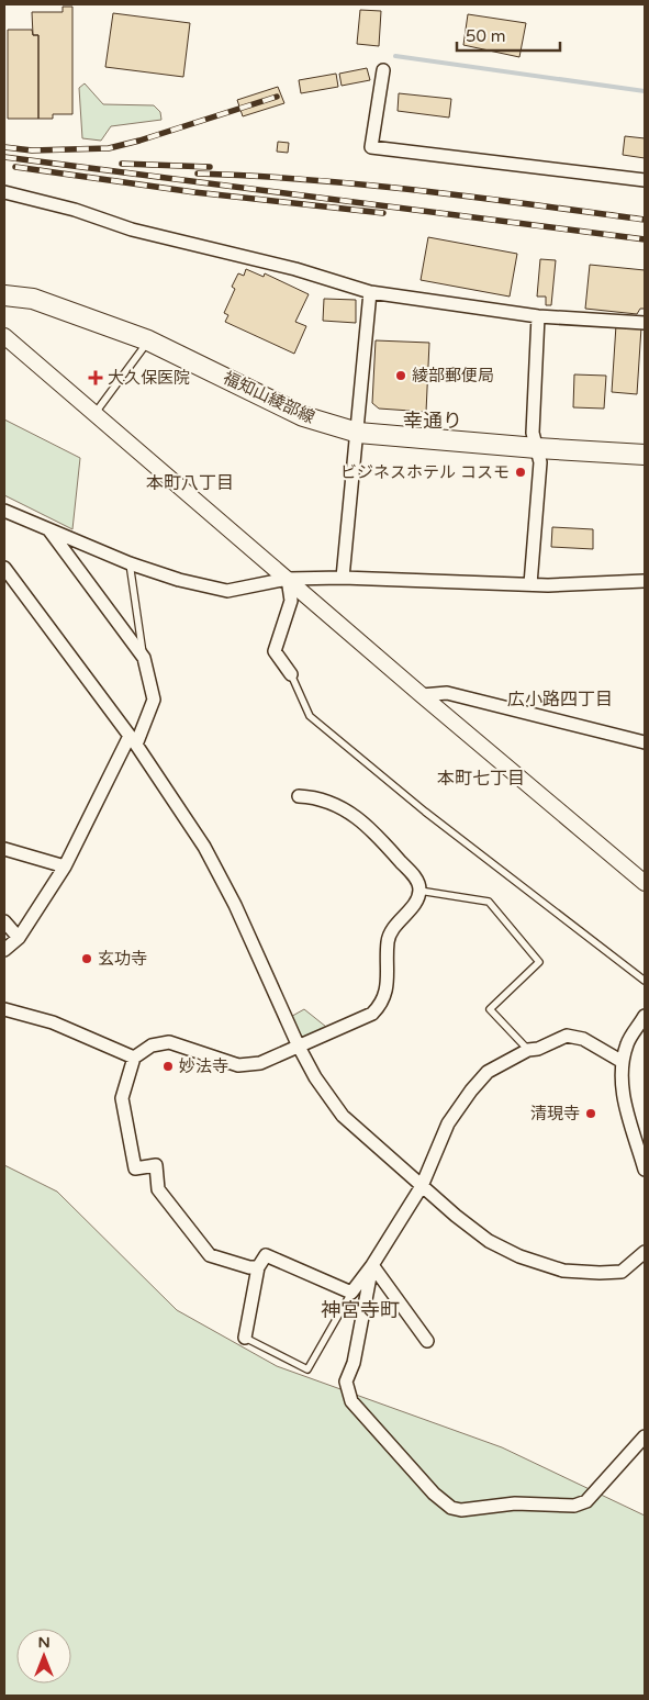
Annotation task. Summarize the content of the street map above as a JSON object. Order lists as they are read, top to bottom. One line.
{"streets":{"main road":["福知山綾部線"]},"districts":["幸通り","本町八丁目","広小路四丁目","本町七丁目","神宮寺町"],"places":{"other":["綾部郵便局","ビジネスホテル コスモ","玄功寺","妙法寺","清現寺"],"health":["大久保医院"]},"scale_bar":"50 m","north":"top"}
